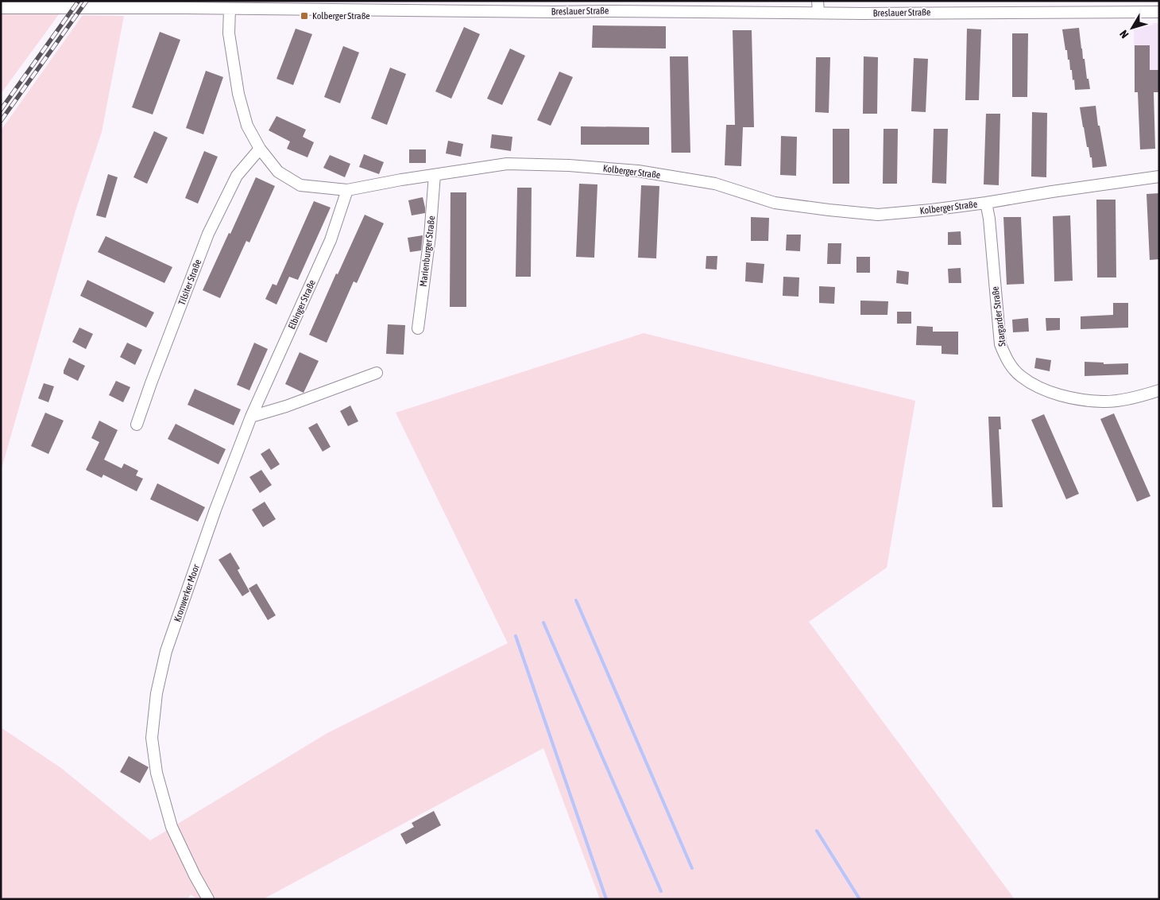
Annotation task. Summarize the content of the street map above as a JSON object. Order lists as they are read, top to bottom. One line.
{"streets":{"street":["Breslauer Straße","Kolberger Straße","Marienburger Straße","Tilsiter Straße","Elbinger Straße","Stargarder Straße","Kronwerker Moor"]},"crossings":[["Breslauer Straße","Kolberger Straße"],["Kolberger Straße","Marienburger Straße"],["Kolberger Straße","Tilsiter Straße"],["Kolberger Straße","Elbinger Straße"],["Kolberger Straße","Stargarder Straße"],["Elbinger Straße","Kronwerker Moor"]],"places":{"transit":["Kolberger Straße"]},"north":"bottom left"}
